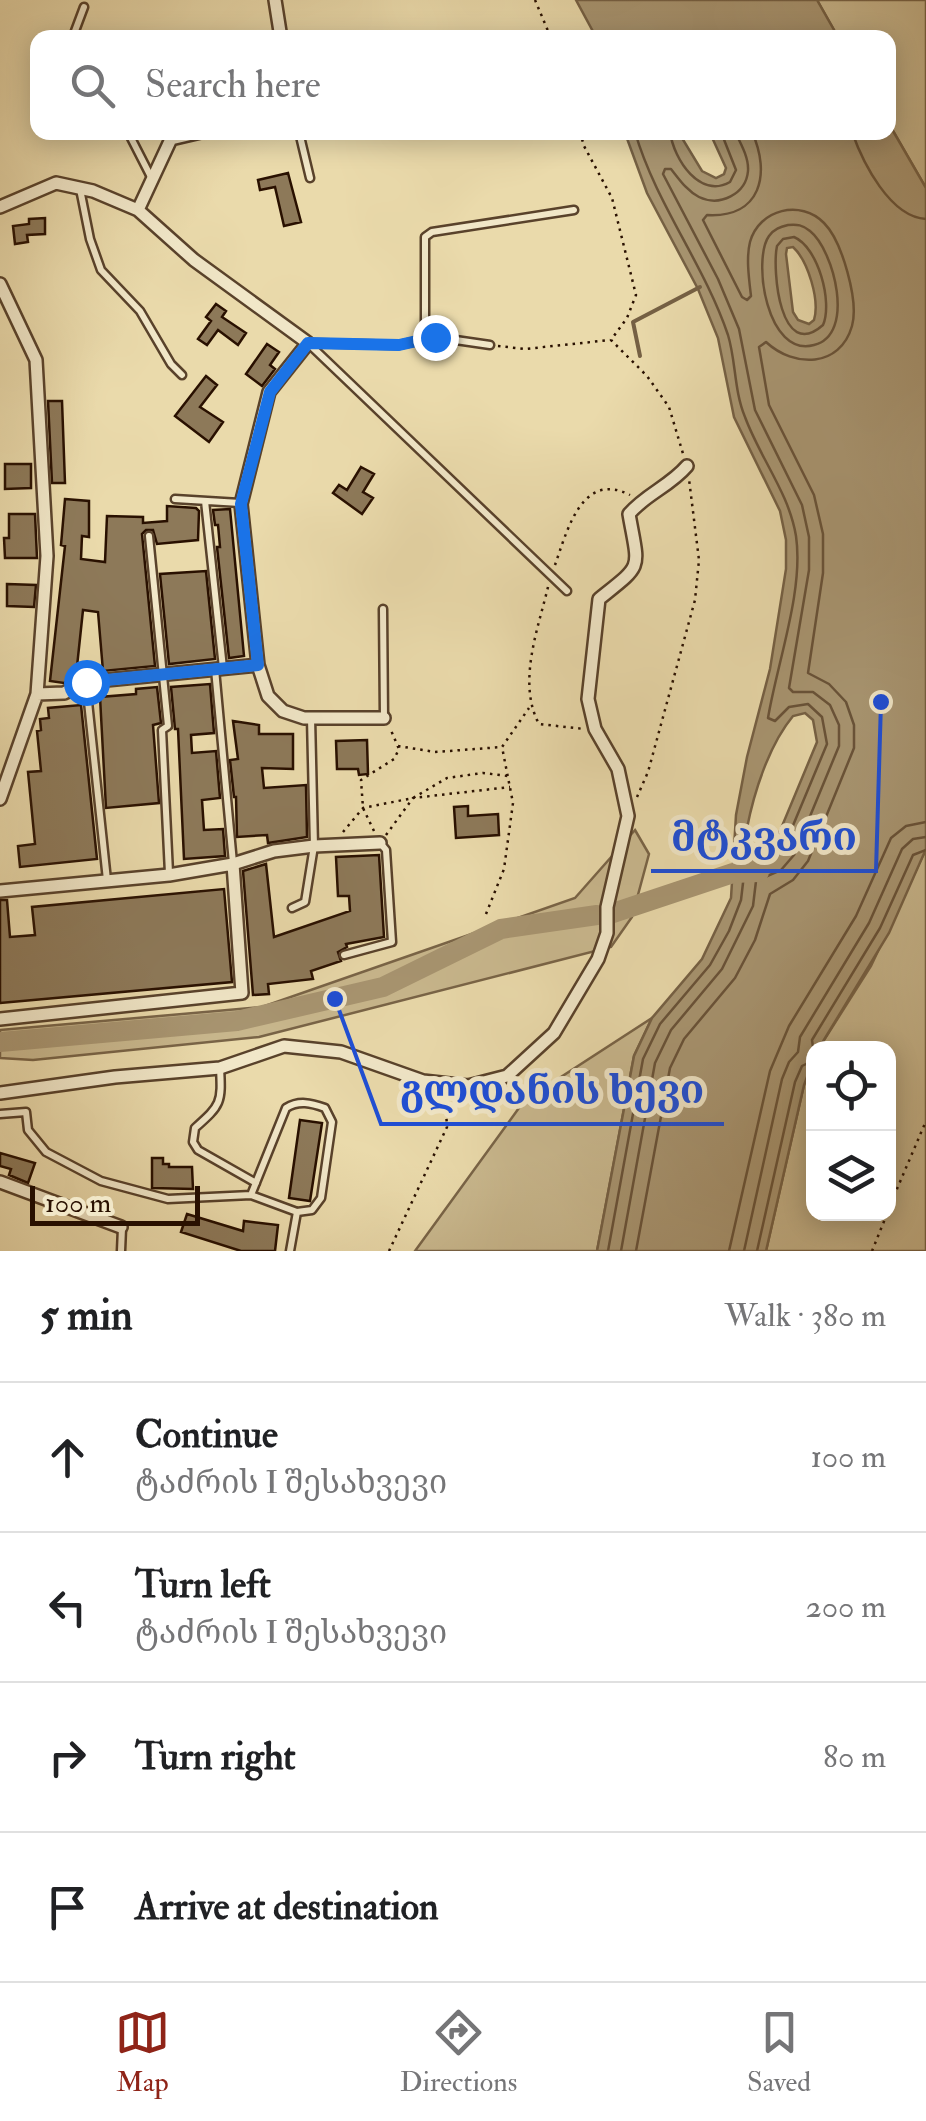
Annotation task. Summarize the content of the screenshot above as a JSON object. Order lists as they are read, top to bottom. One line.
{"places":["მტკვარი","გლდანის ხევი"],"scale_bar":"100 m","page":{"search":"Search here","scale":"100 m","heading":["5 min","Walk · 380 m"],"list":[["Continue","ტაძრის I შესახვევი","100 m"],["Turn left","ტაძრის I შესახვევი","200 m"],["Turn right","80 m"],"Arrive at destination"],"nav":["Map","Directions","Saved"]}}
